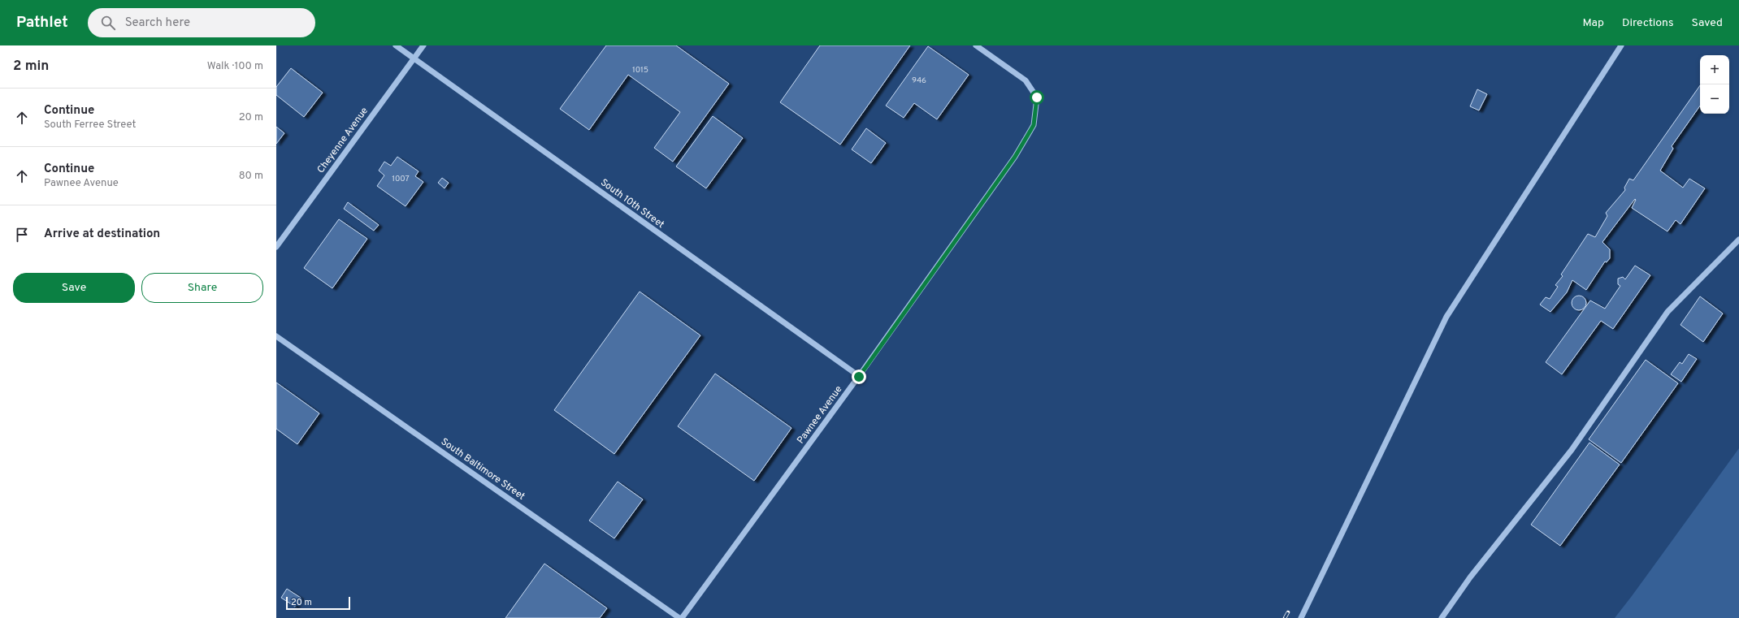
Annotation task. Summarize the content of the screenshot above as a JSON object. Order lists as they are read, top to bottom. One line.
{"streets":{"street":["Cheyenne Avenue","South 10th Street","Pawnee Avenue","South Baltimore Street"]},"crossings":[["Cheyenne Avenue","South 10th Street"],["South 10th Street","Pawnee Avenue"],["Pawnee Avenue","South Baltimore Street"]],"house_numbers":["1015","946","1007"],"scale_bar":"20 m","page":{"header":"Pathlet","search":"Search here","nav":["Map","Directions","Saved"],"heading":["2 min","Walk · 100 m"],"map_buttons":["+","−"],"list":[["Continue","South Ferree Street","20 m"],["Continue","Pawnee Avenue","80 m"],"Arrive at destination"],"buttons":["Save","Share"],"scale":"20 m"}}
